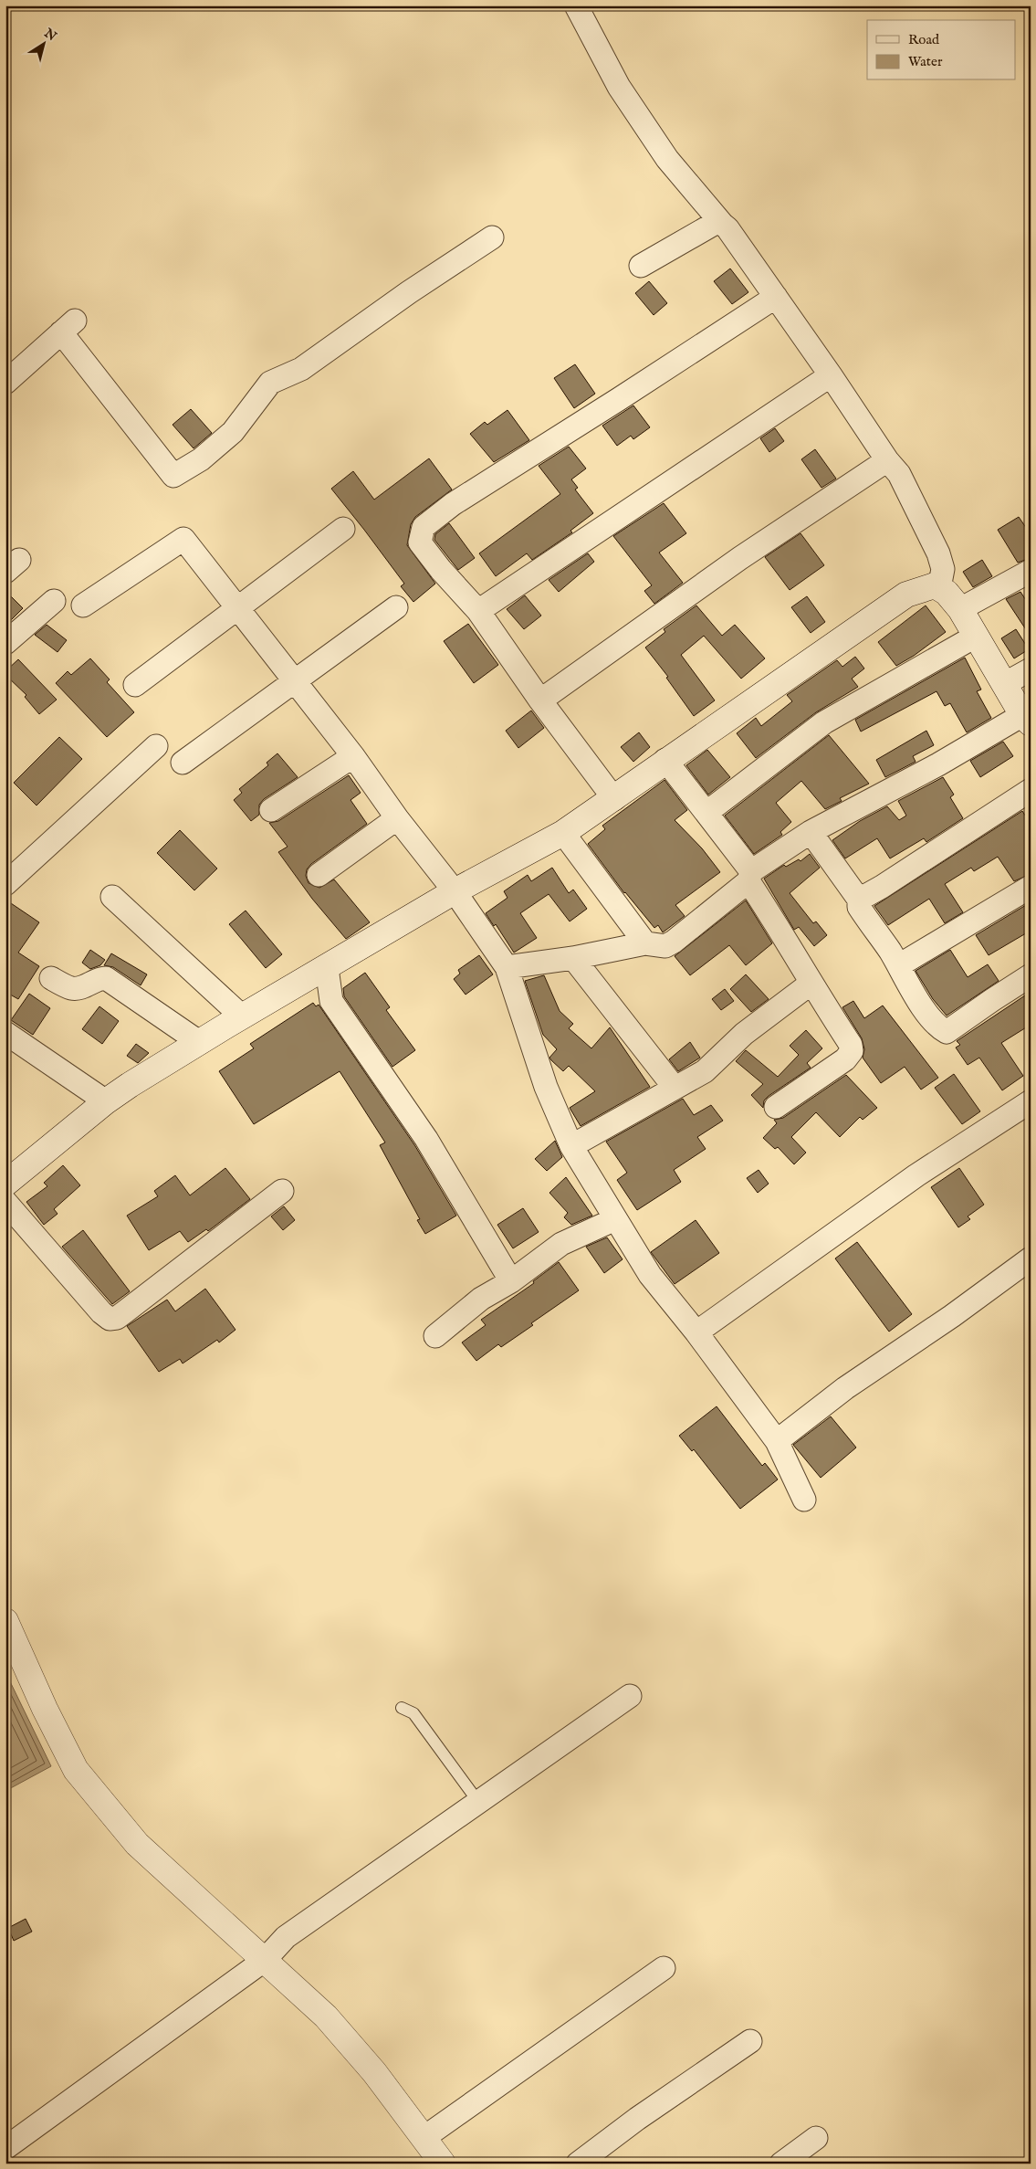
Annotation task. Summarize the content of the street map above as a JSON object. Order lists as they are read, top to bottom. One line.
{"legend":["Road","Water"],"north":"top right"}
